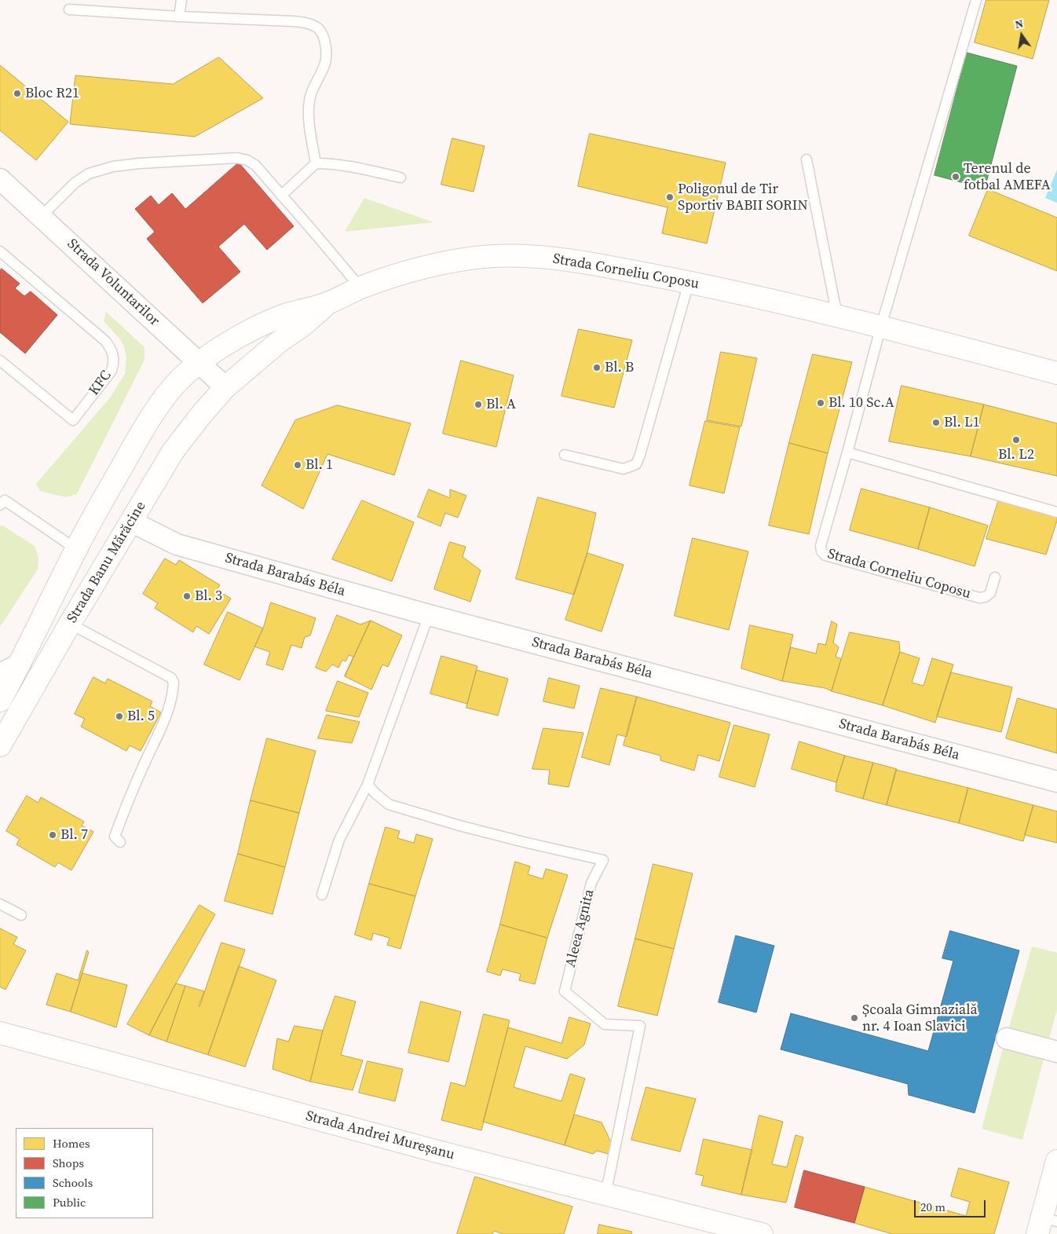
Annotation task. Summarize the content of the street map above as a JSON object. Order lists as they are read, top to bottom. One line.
{"streets":{"main road":["Strada Corneliu Coposu","Strada Banu Mărăcine","Strada Andrei Mureșanu"],"street":["Strada Voluntarilor","Strada Barabás Béla"],"lane":["KFC","Aleea Agnita"]},"crossings":[["Strada Corneliu Coposu","Strada Voluntarilor"],["Strada Corneliu Coposu","Strada Banu Mărăcine"],["Strada Voluntarilor","Strada Banu Mărăcine"],["Strada Banu Mărăcine","Strada Barabás Béla"],["Aleea Agnita","Strada Andrei Mureșanu"]],"places":["Bloc R21","Terenul de fotbal AMEFA","Poligonul de Tir Sportiv BABII SORIN","Bl. B","Bl. 10 Sc.A","Bl. A","Bl. L1","Bl. L2","Bl. 1","Bl. 3","Bl. 5","Bl. 7","Școala Gimnazială nr. 4 Ioan Slavici"],"legend":["Homes","Shops","Schools","Public"],"scale_bar":"20 m","north":"top"}
